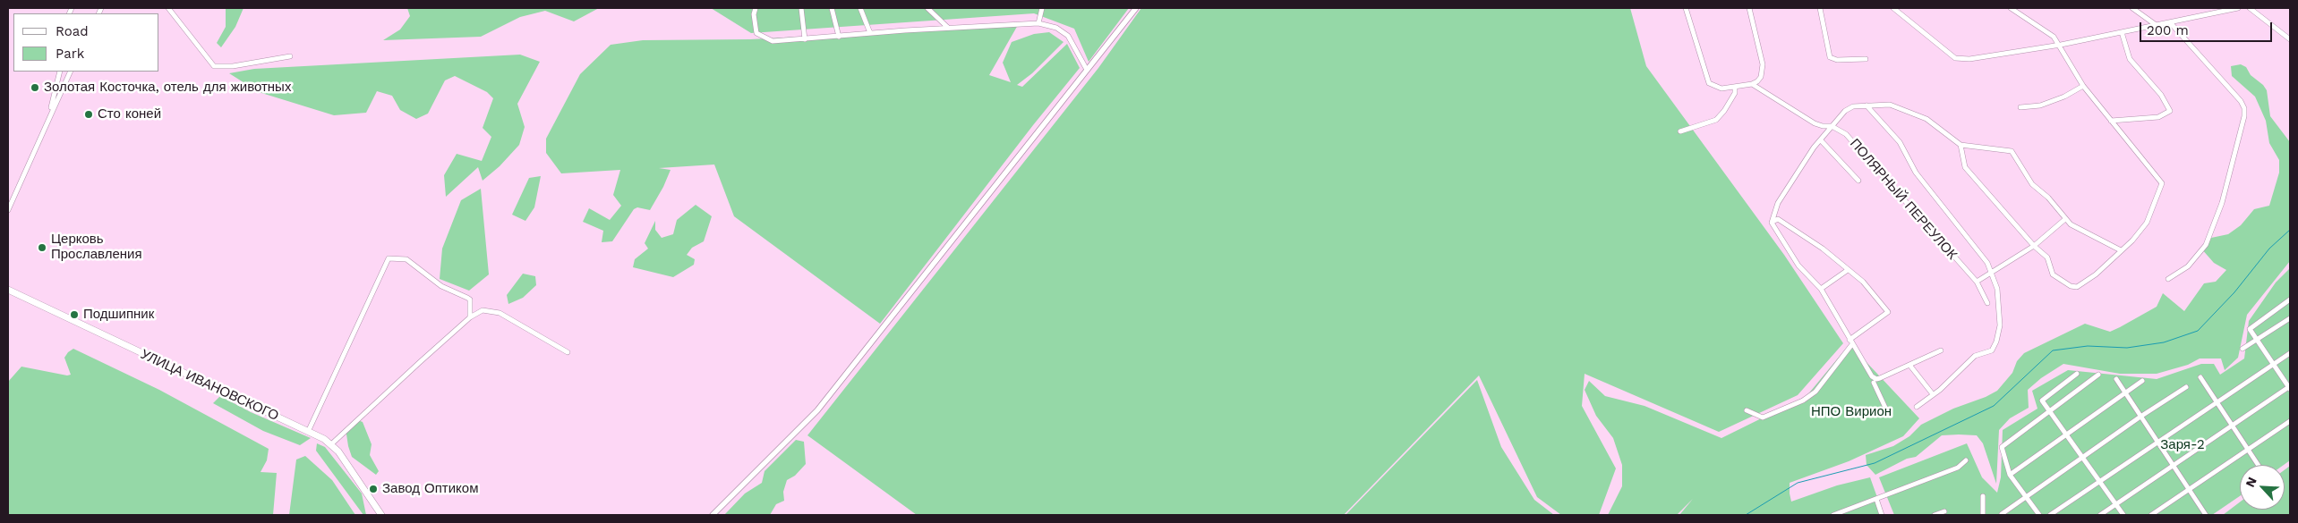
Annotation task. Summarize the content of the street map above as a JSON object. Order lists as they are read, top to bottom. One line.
{"streets":{"main road":["УЛИЦА ИВАНОВСКОГО"],"street":["ПОЛЯРНЫЙ ПЕРЕУЛОК"]},"parks":["НПО Вирион","Заря-2"],"places":["Золотая Косточка, отель для животных","Сто коней","Церковь Прославления","Подшипник","Завод Оптиком"],"legend":["Road","Park"],"scale_bar":"200 m","north":"top left"}
